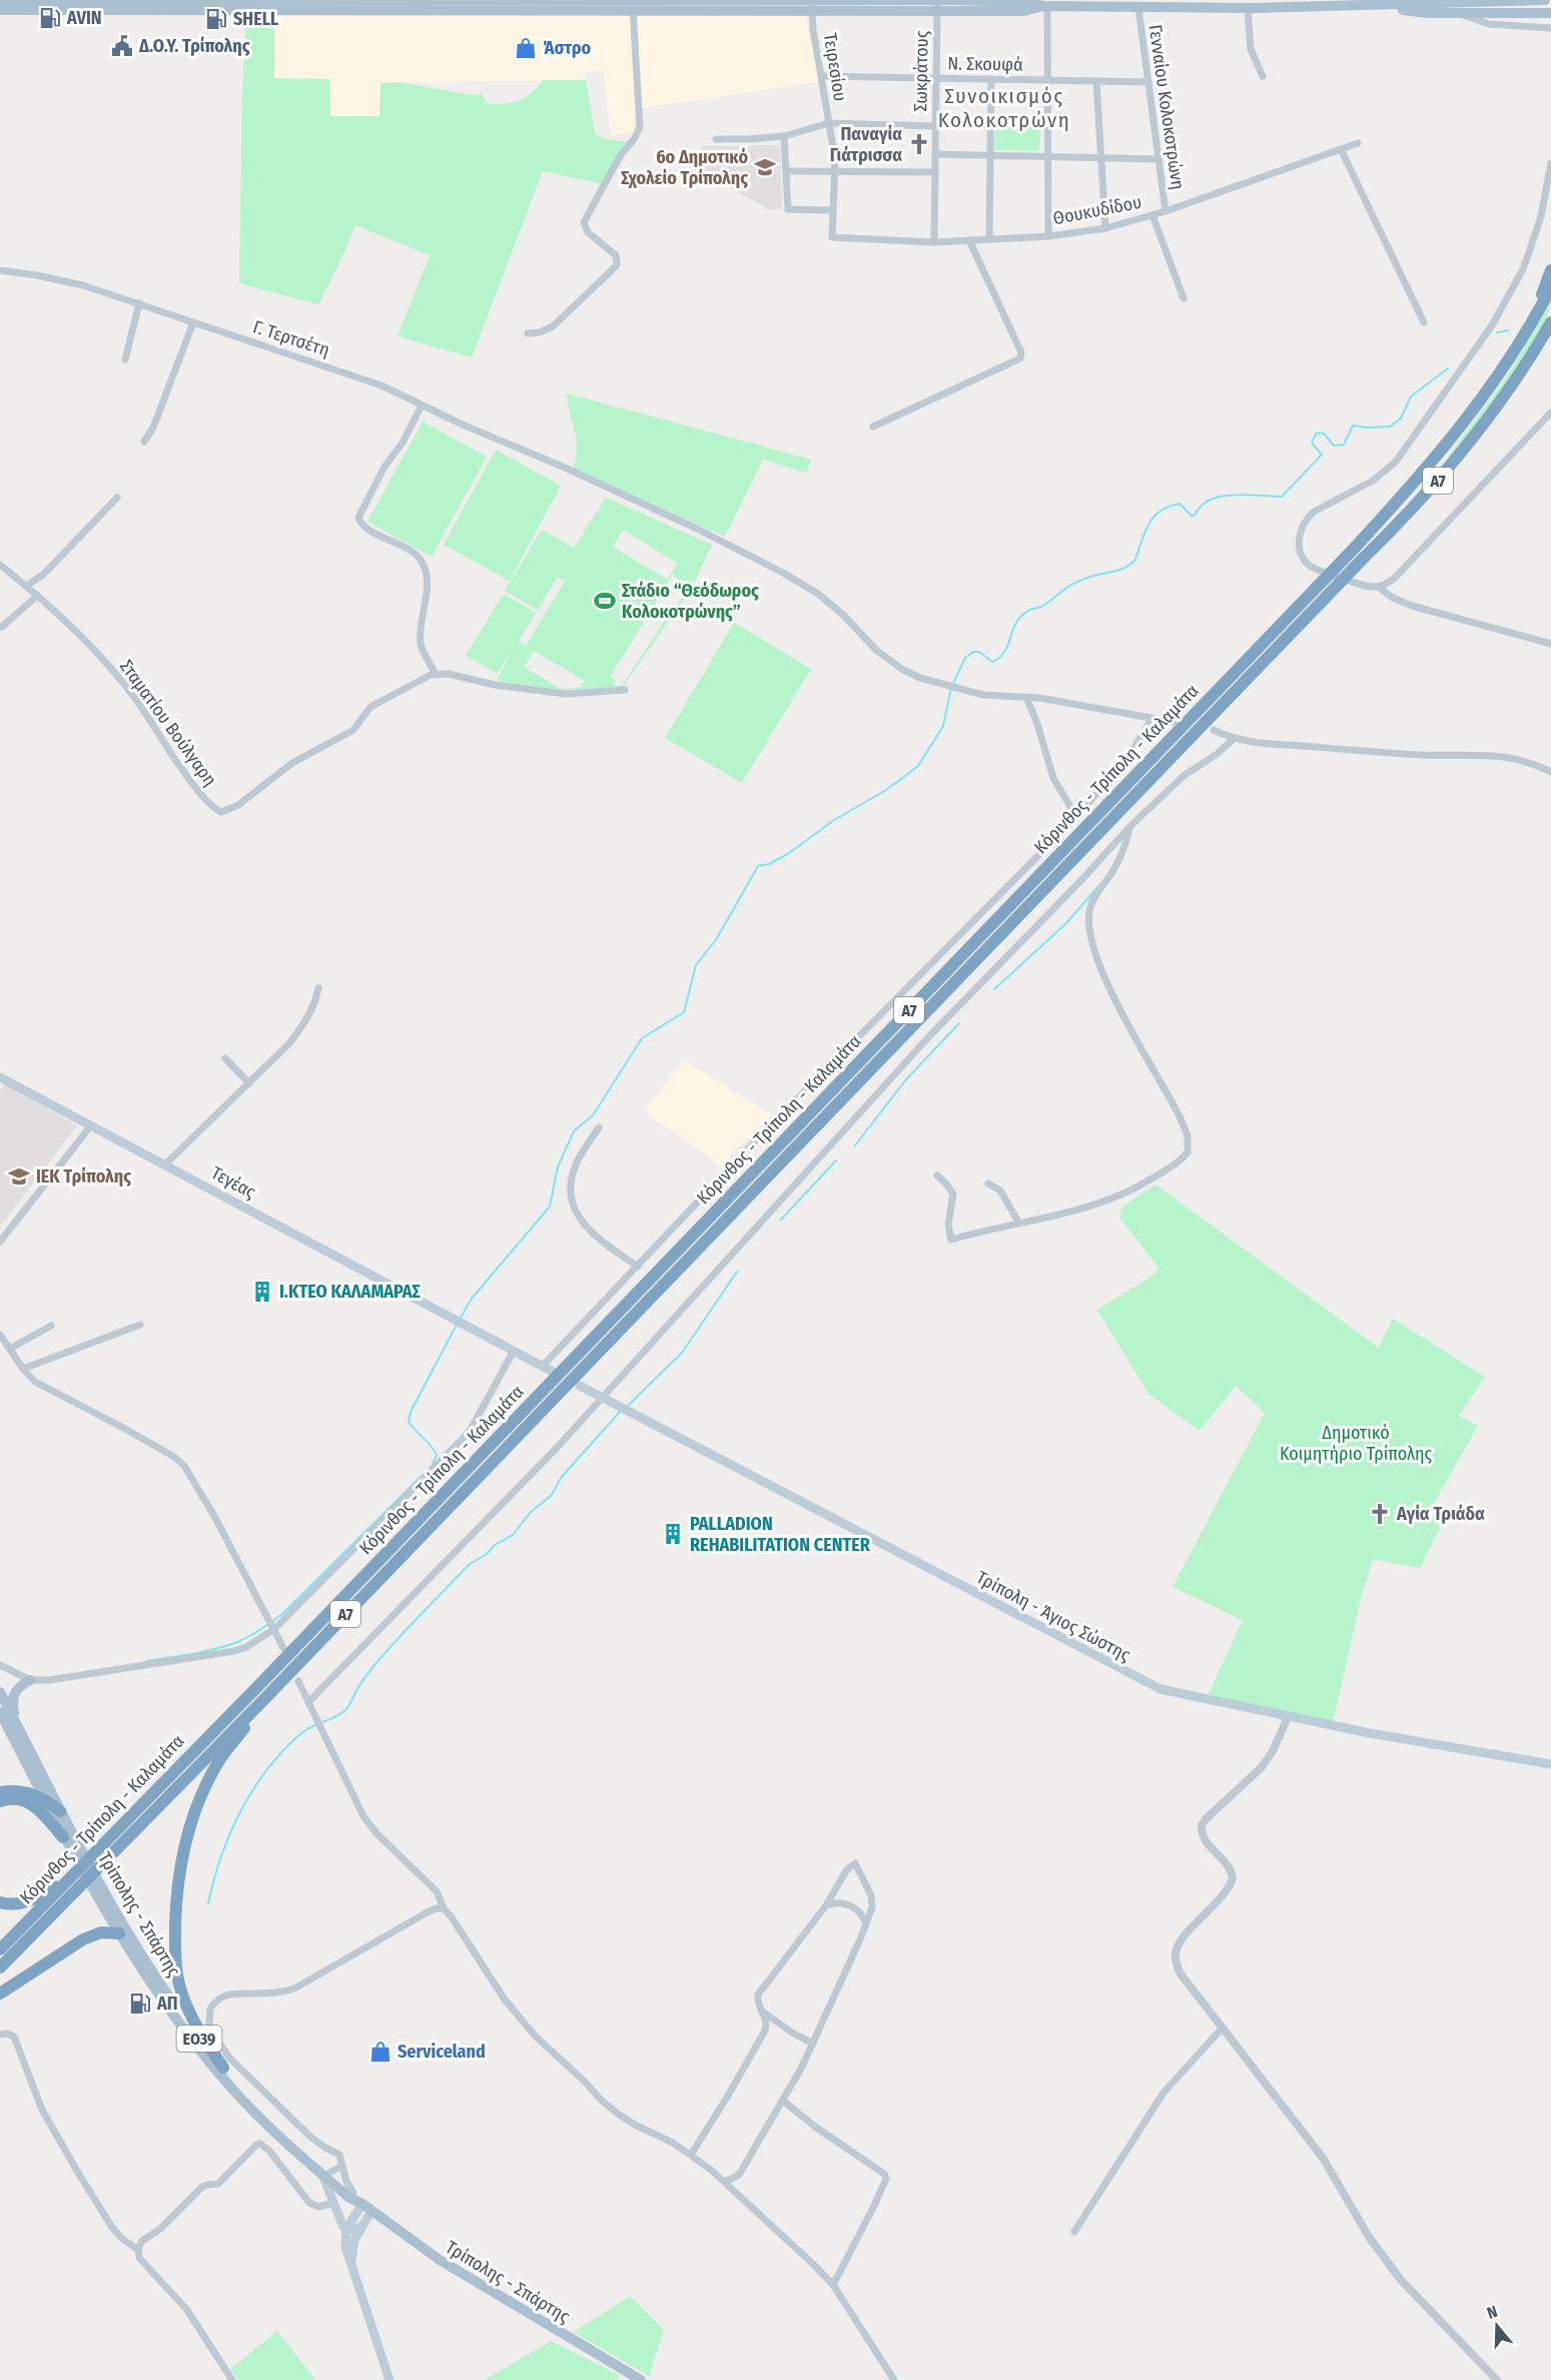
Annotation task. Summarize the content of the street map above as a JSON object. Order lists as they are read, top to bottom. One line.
{"streets":{"highway":["Α7","Κόρινθος - Τρίπολη - Καλαμάτα"],"main road":["Τεγέας","Τρίπολη - Άγιος Σώστης","Τρίπολης - Σπάρτης","ΕΟ39"],"street":["Ν. Σκουφά","Τειρεσίου","Σωκράτους","Γενναίου Κολοκοτρώνη","Θουκυδίδου","Γ. Τερτσέτη","Σταματίου Βούλγαρη"]},"crossings":[["Ν. Σκουφά","Τειρεσίου"],["Ν. Σκουφά","Σωκράτους"],["Ν. Σκουφά","Γενναίου Κολοκοτρώνη"],["Τειρεσίου","Θουκυδίδου"],["Σωκράτους","Θουκυδίδου"],["Γενναίου Κολοκοτρώνη","Θουκυδίδου"]],"districts":["Συνοικισμός Κολοκοτρώνη"],"parks":["Δημοτικό Κοιμητήριο Τρίπολης"],"places":{"fuel station":["AVIN","SHELL","ΑΠ"],"public building":["Δ.Ο.Υ. Τρίπολης"],"shop":["Άστρο","Serviceland"],"church":["Παναγία Γιάτρισσα","Αγία Τριάδα"],"school or university":["6ο Δημοτικό Σχολείο Τρίπολης","ΙΕΚ Τρίπολης"],"sports":["Στάδιο “Θεόδωρος Κολοκοτρώνης”"],"building":["Ι.ΚΤΕΟ ΚΑΛΑΜΑΡΑΣ","PALLADION REHABILITATION CENTER"]},"north":"top"}
